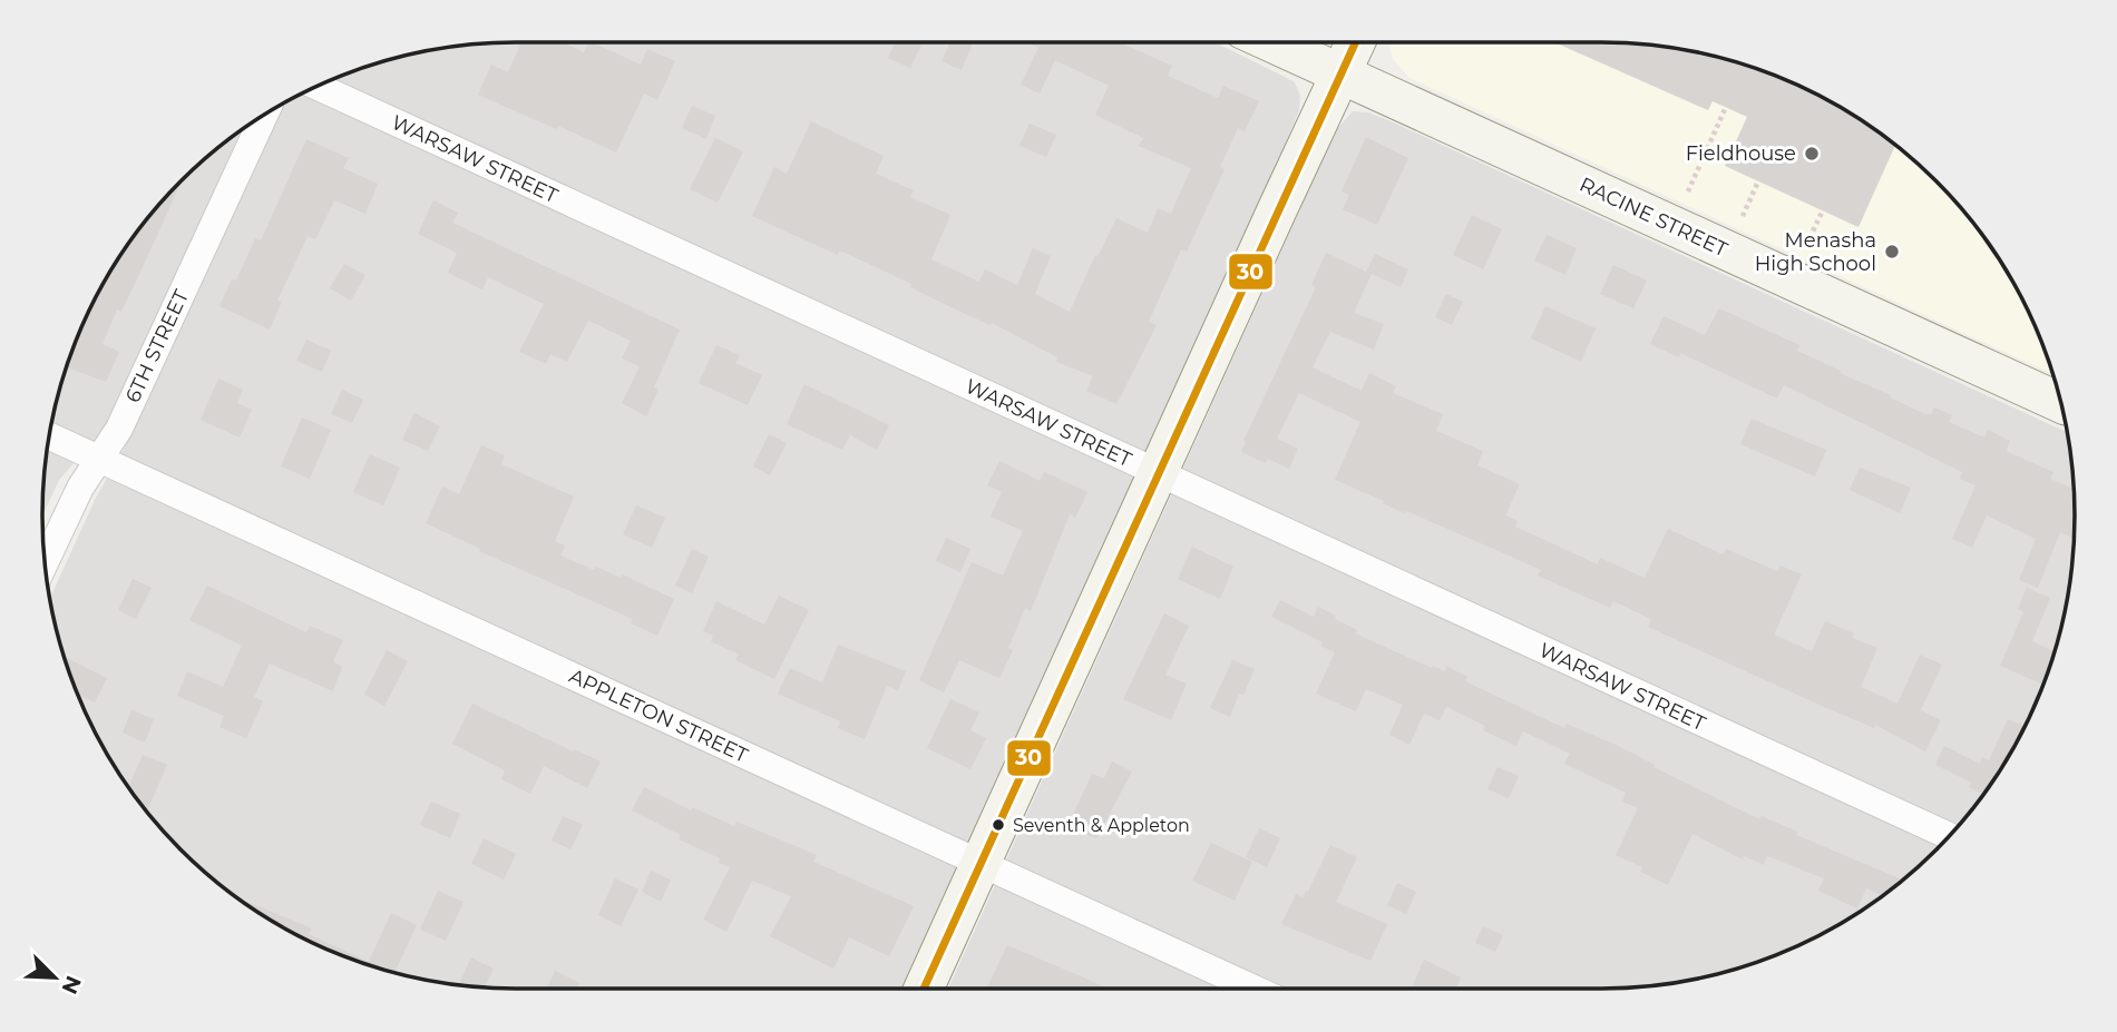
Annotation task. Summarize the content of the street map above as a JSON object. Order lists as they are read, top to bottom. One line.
{"streets":{"street":["WARSAW STREET","RACINE STREET","6TH STREET","APPLETON STREET"]},"crossings":[["6TH STREET","APPLETON STREET"]],"places":["Fieldhouse","Menasha High School","Seventh & Appleton"],"lines":["transit line 30"],"north":"bottom right"}
